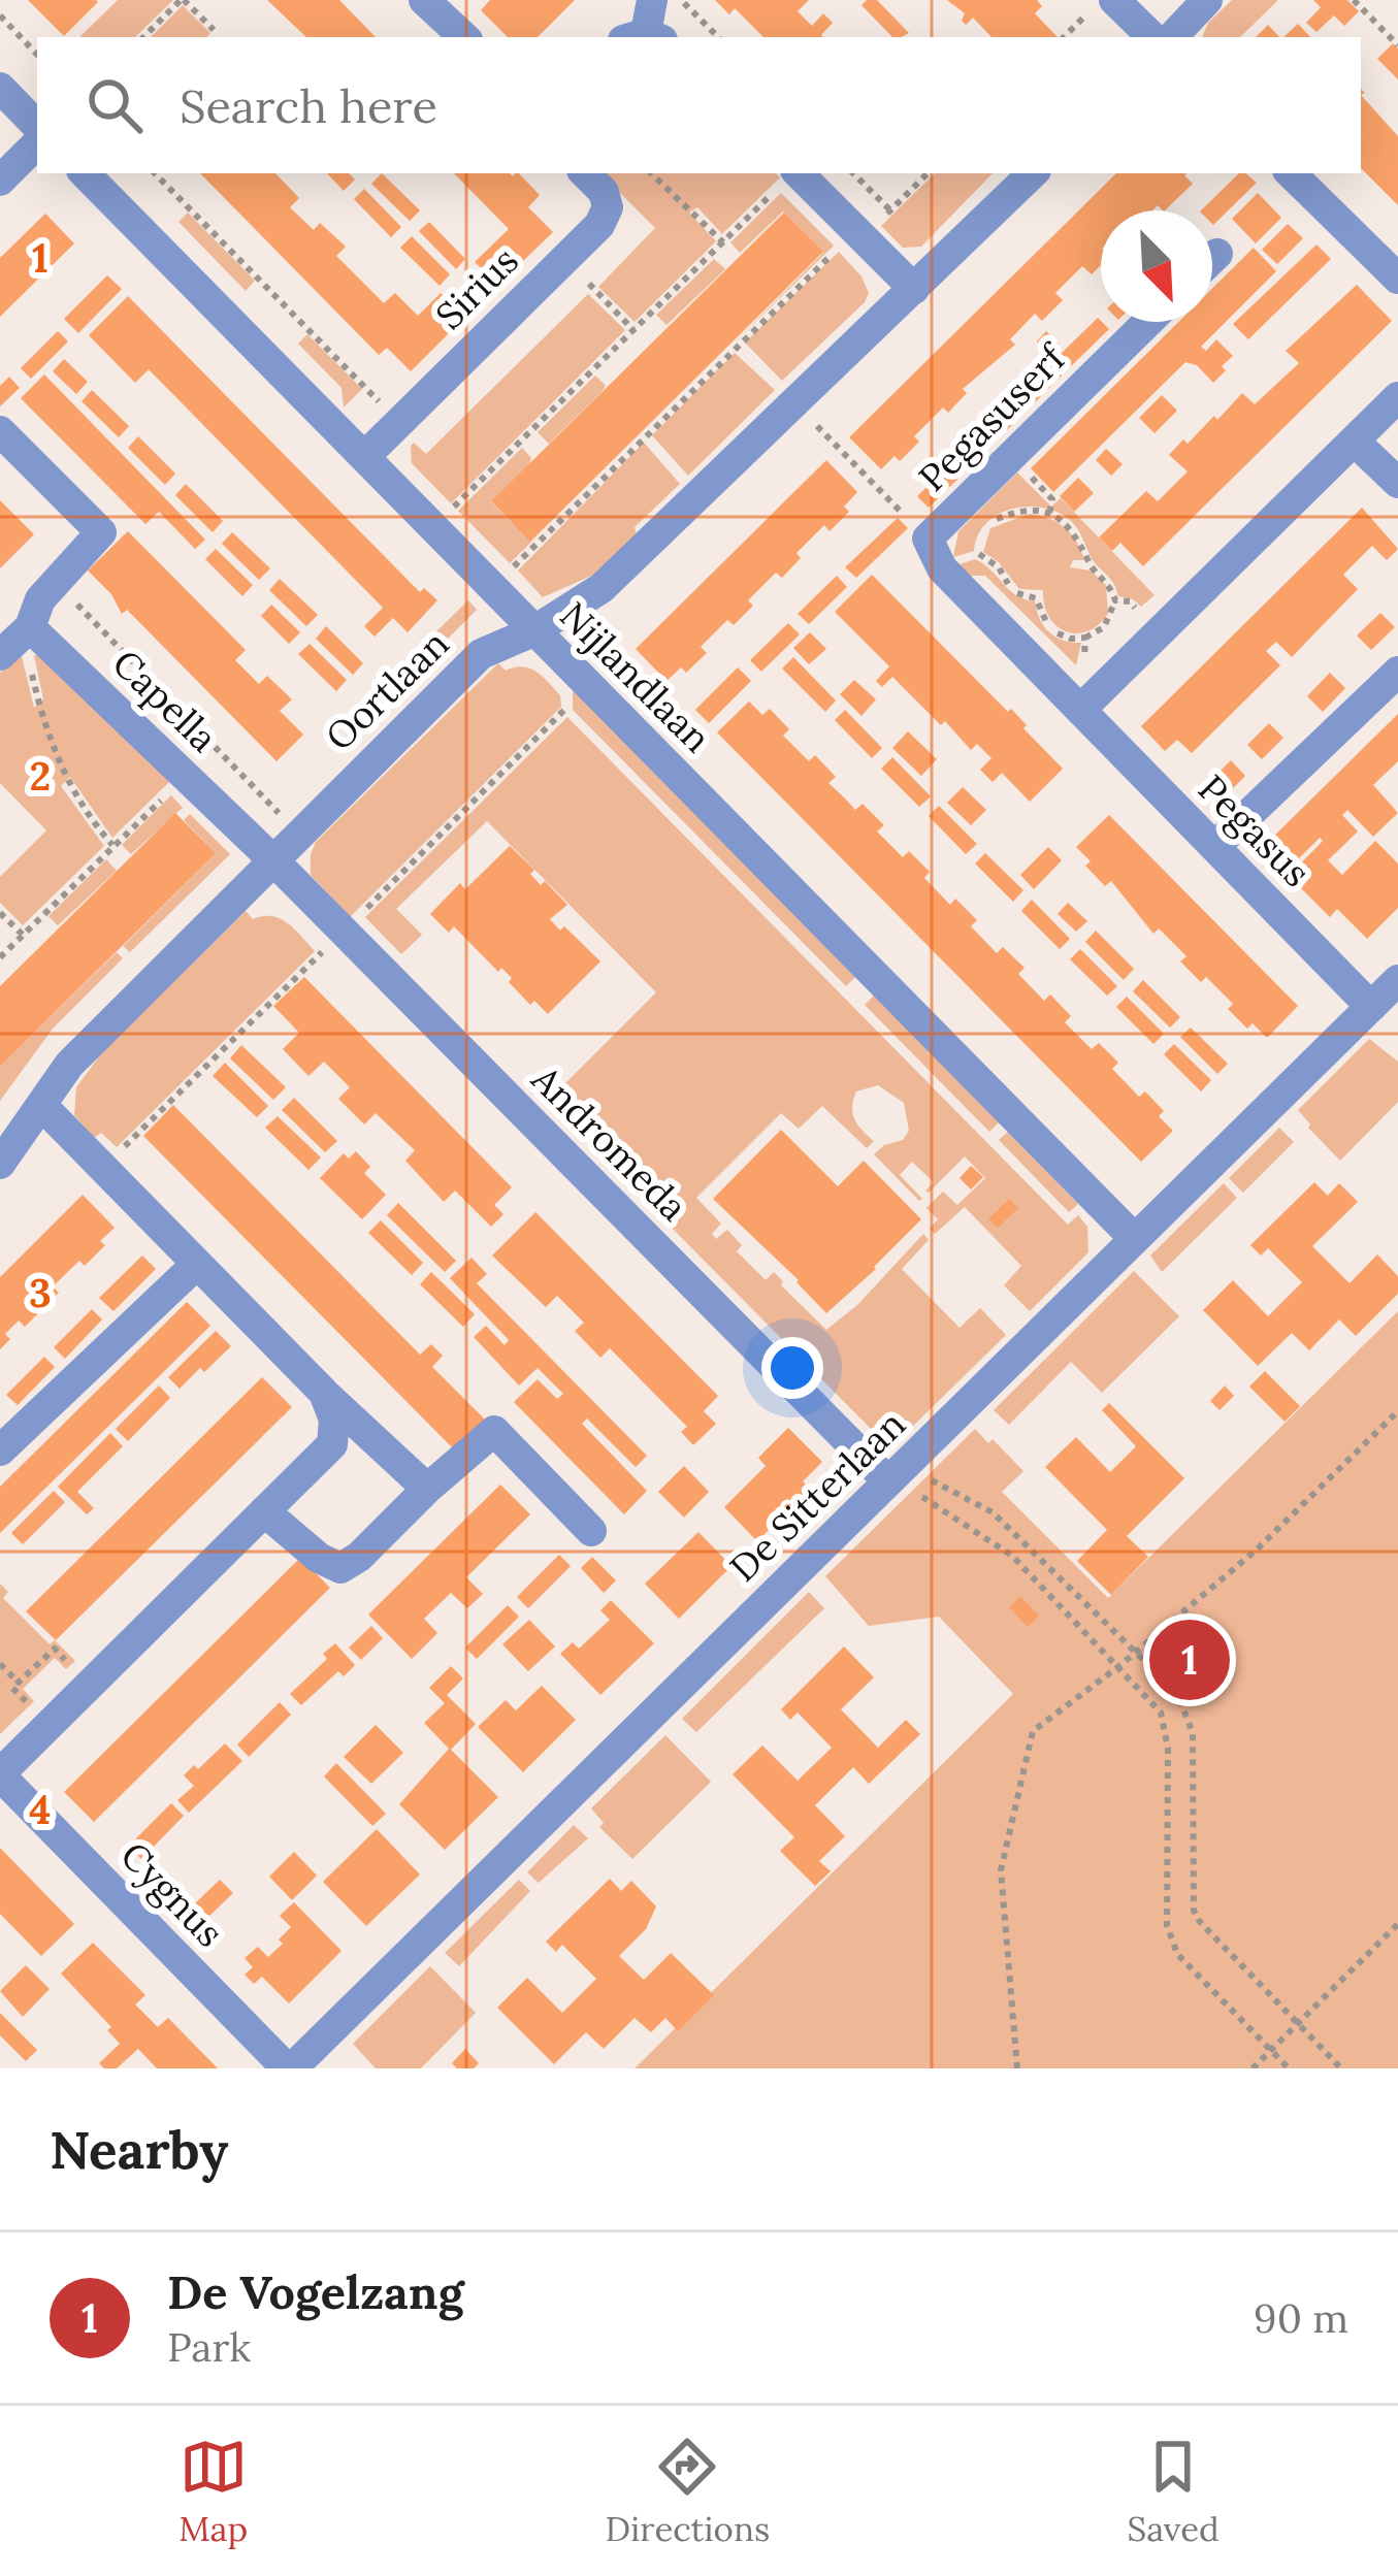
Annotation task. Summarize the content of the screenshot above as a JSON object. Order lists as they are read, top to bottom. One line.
{"streets":{"street":["Sirius","Pegasuserf","Nijlandlaan","Oortlaan","Capella","Pegasus","Andromeda","De Sitterlaan","Cygnus"]},"crossings":[["Sirius","Nijlandlaan"],["Pegasuserf","Pegasus"],["Nijlandlaan","Oortlaan"],["Nijlandlaan","De Sitterlaan"],["Oortlaan","Capella"],["Oortlaan","Andromeda"],["Capella","Andromeda"],["Pegasus","De Sitterlaan"],["Andromeda","De Sitterlaan"],["De Sitterlaan","Cygnus"]],"north":"bottom right","page":{"search":"Search here","pins":"1","heading":"Nearby","list":[{"mark":"1","name":"De Vogelzang","note":"Park","value":"90 m"}],"nav":["Map","Directions","Saved"]},"grid":{"rows":["1","2","3","4"]}}
